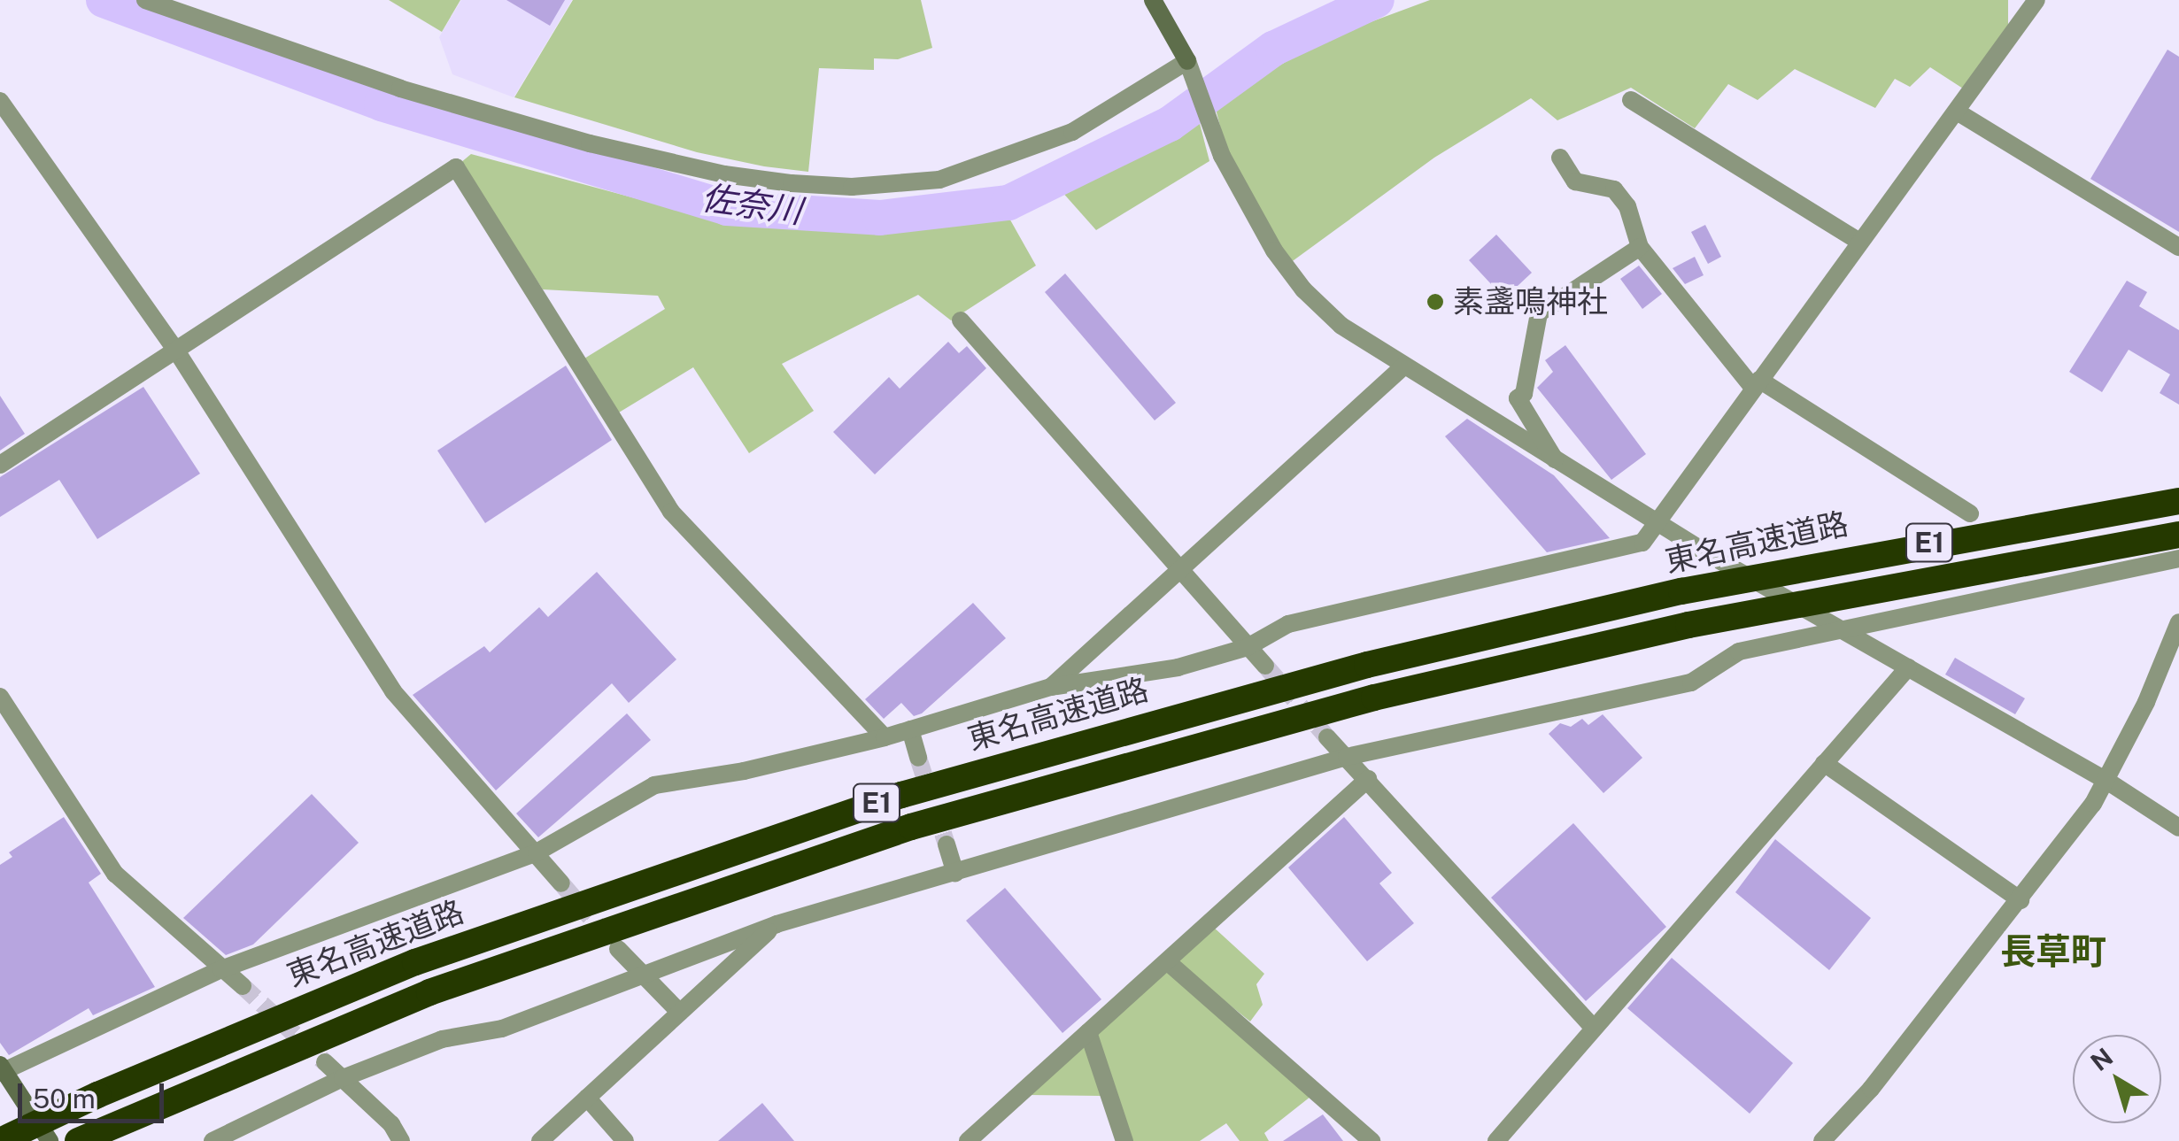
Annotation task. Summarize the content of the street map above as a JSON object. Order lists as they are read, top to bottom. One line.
{"streets":{"highway":["東名高速道路","E1"]},"districts":["長草町"],"water":["佐奈川"],"places":["素盞鳴神社"],"scale_bar":"50 m","north":"top left"}
